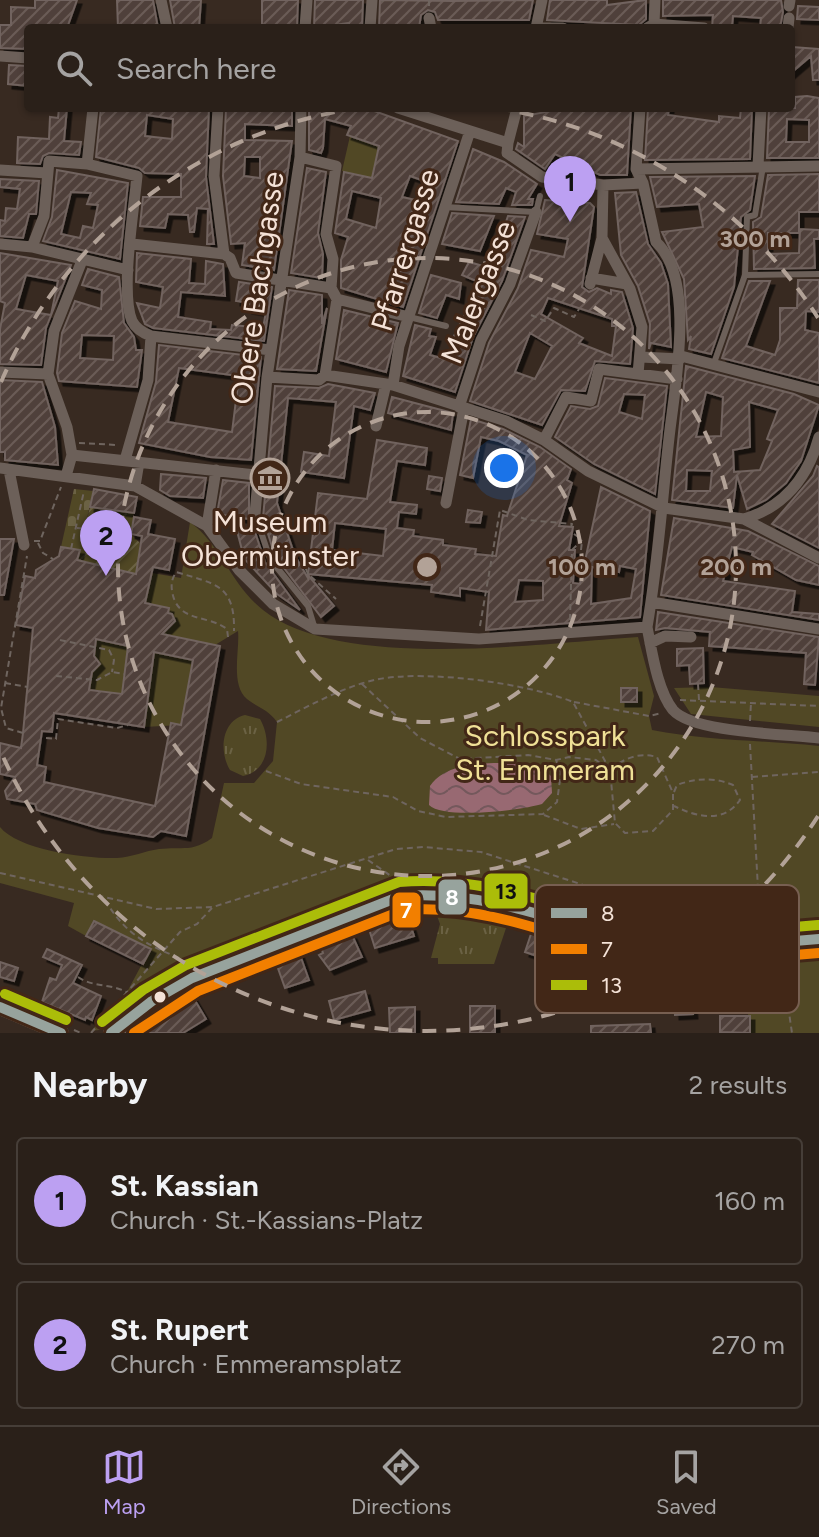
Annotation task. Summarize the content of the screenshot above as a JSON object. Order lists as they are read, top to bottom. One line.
{"streets":{"street":["Pfarrergasse","Obere Bachgasse","Malergasse"]},"parks":["Schlosspark St. Emmeram"],"places":{"museum":["Museum Obermünster"]},"lines":["transit line 13","transit line 8","transit line 7"],"legend":["8","7","13"],"page":{"search":"Search here","pins":["1","2"],"heading":["Nearby","2 results"],"list":[{"mark":"1","name":"St. Kassian","note":"Church · St.-Kassians-Platz","value":"160 m"},{"mark":"2","name":"St. Rupert","note":"Church · Emmeramsplatz","value":"270 m"}],"nav":["Map","Directions","Saved"]},"rings":["300 m","100 m","200 m"]}
